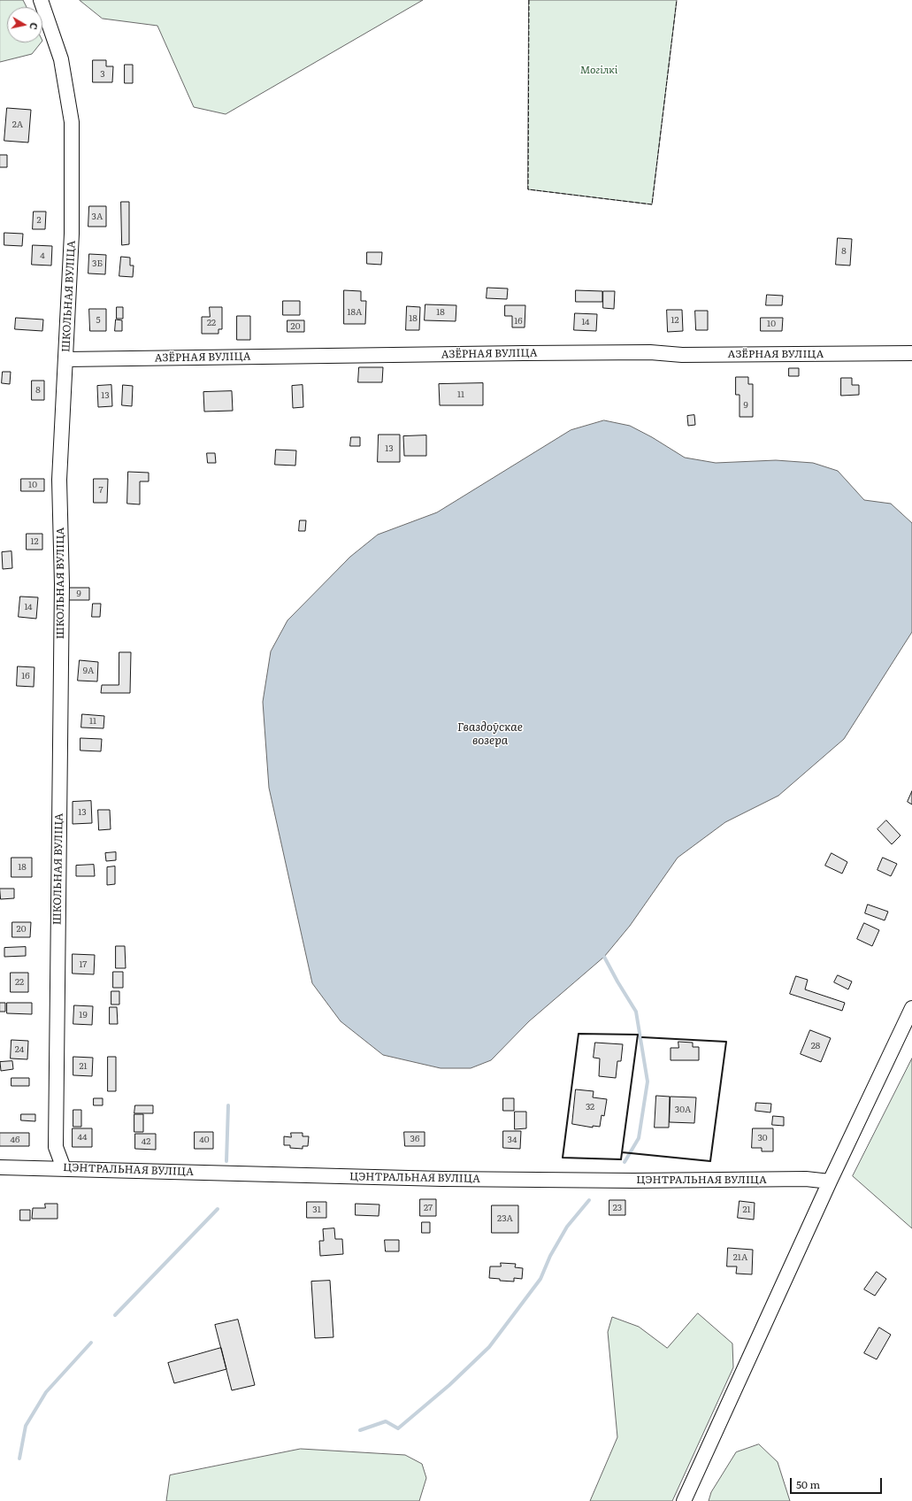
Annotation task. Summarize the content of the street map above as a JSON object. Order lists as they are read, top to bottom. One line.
{"streets":{"street":["ШКОЛЬНАЯ ВУЛІЦА","АЗЁРНАЯ ВУЛІЦА","ЦЭНТРАЛЬНАЯ ВУЛІЦА"]},"crossings":[["ШКОЛЬНАЯ ВУЛІЦА","АЗЁРНАЯ ВУЛІЦА"],["ШКОЛЬНАЯ ВУЛІЦА","ЦЭНТРАЛЬНАЯ ВУЛІЦА"]],"water":["Гваздоўскае возера"],"parks":["Могілкі"],"house_numbers":["3","2А","3А","2","8","4","3Б","18А","18","18","5","12","16","14","22","10","20","8","11","13","9","13","10","7","12","9","14","9А","16","11","13","18","20","17","22","19","28","24","21","32","30А","44","30","36","46","40","34","42","27","23","31","21","23А","21А"],"scale_bar":"50 m","north":"right"}
